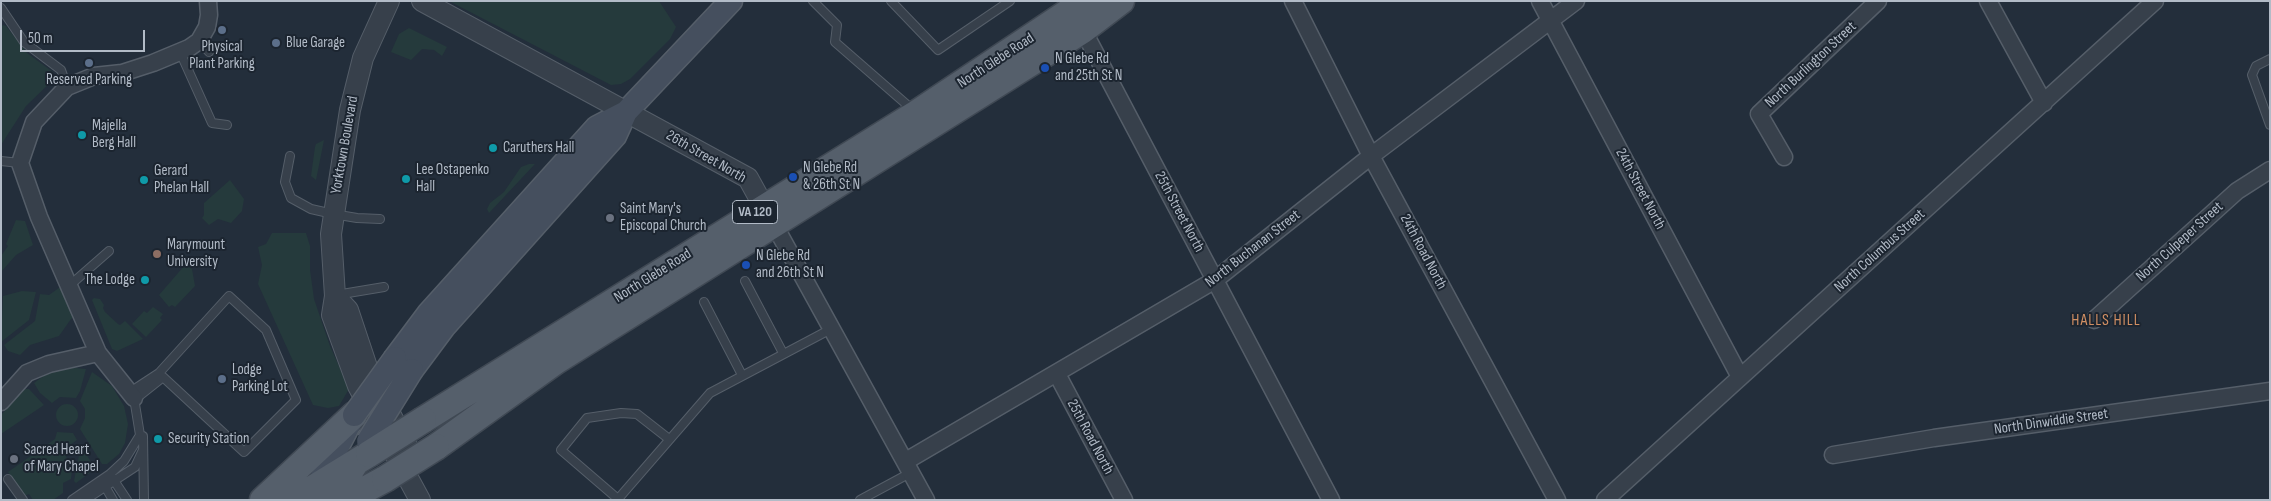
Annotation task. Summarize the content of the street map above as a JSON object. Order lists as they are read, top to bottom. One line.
{"streets":{"main road":["North Glebe Road","VA 120"],"street":["North Burlington Street","Yorktown Boulevard","26th Street North","24th Street North","25th Street North","North Culpeper Street","North Buchanan Street","North Columbus Street","24th Road North","North Dinwiddie Street","25th Road North"]},"crossings":[["North Glebe Road","26th Street North"],["North Glebe Road","25th Street North"],["26th Street North","North Buchanan Street"],["24th Street North","North Buchanan Street"],["24th Street North","North Columbus Street"],["25th Street North","North Buchanan Street"],["North Buchanan Street","24th Road North"],["North Buchanan Street","25th Road North"]],"districts":["HALLS HILL"],"places":["Physical Plant Parking","Blue Garage","Reserved Parking","N Glebe Rd and 25th St N","Majella Berg Hall","Caruthers Hall","N Glebe Rd & 26th St N","Lee Ostapenko Hall","Gerard Phelan Hall","Saint Mary's Episcopal Church","Marymount University","N Glebe Rd and 26th St N","The Lodge","Lodge Parking Lot","Security Station","Sacred Heart of Mary Chapel"],"scale_bar":"50 m"}
